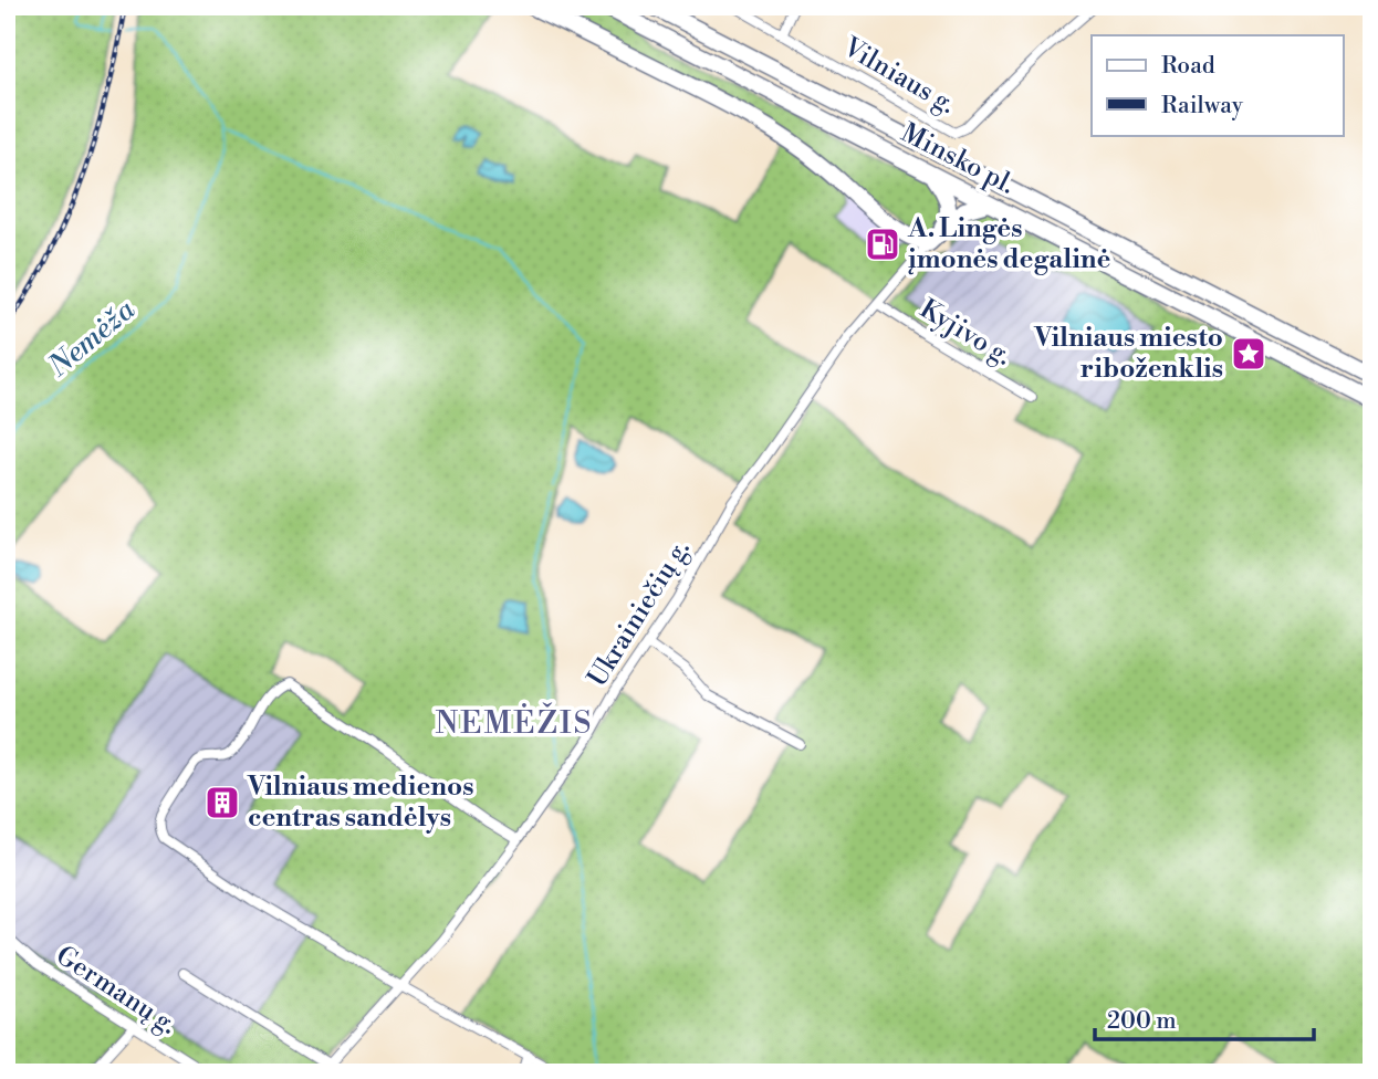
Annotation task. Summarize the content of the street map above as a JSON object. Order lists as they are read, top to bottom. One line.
{"streets":{"highway":["Minsko pl."],"street":["Vilniaus g.","Kyjivo g.","Ukrainiečių g.","Germanų g."]},"crossings":[["Kyjivo g.","Ukrainiečių g."]],"districts":["NEMĖŽIS"],"water":["Nemėža"],"places":{"fuel station":["A. Lingės įmonės degalinė"],"place":["Vilniaus miesto riboženklis"],"building":["Vilniaus medienos centras sandėlys"]},"legend":["Road","Railway"],"scale_bar":"200 m"}
